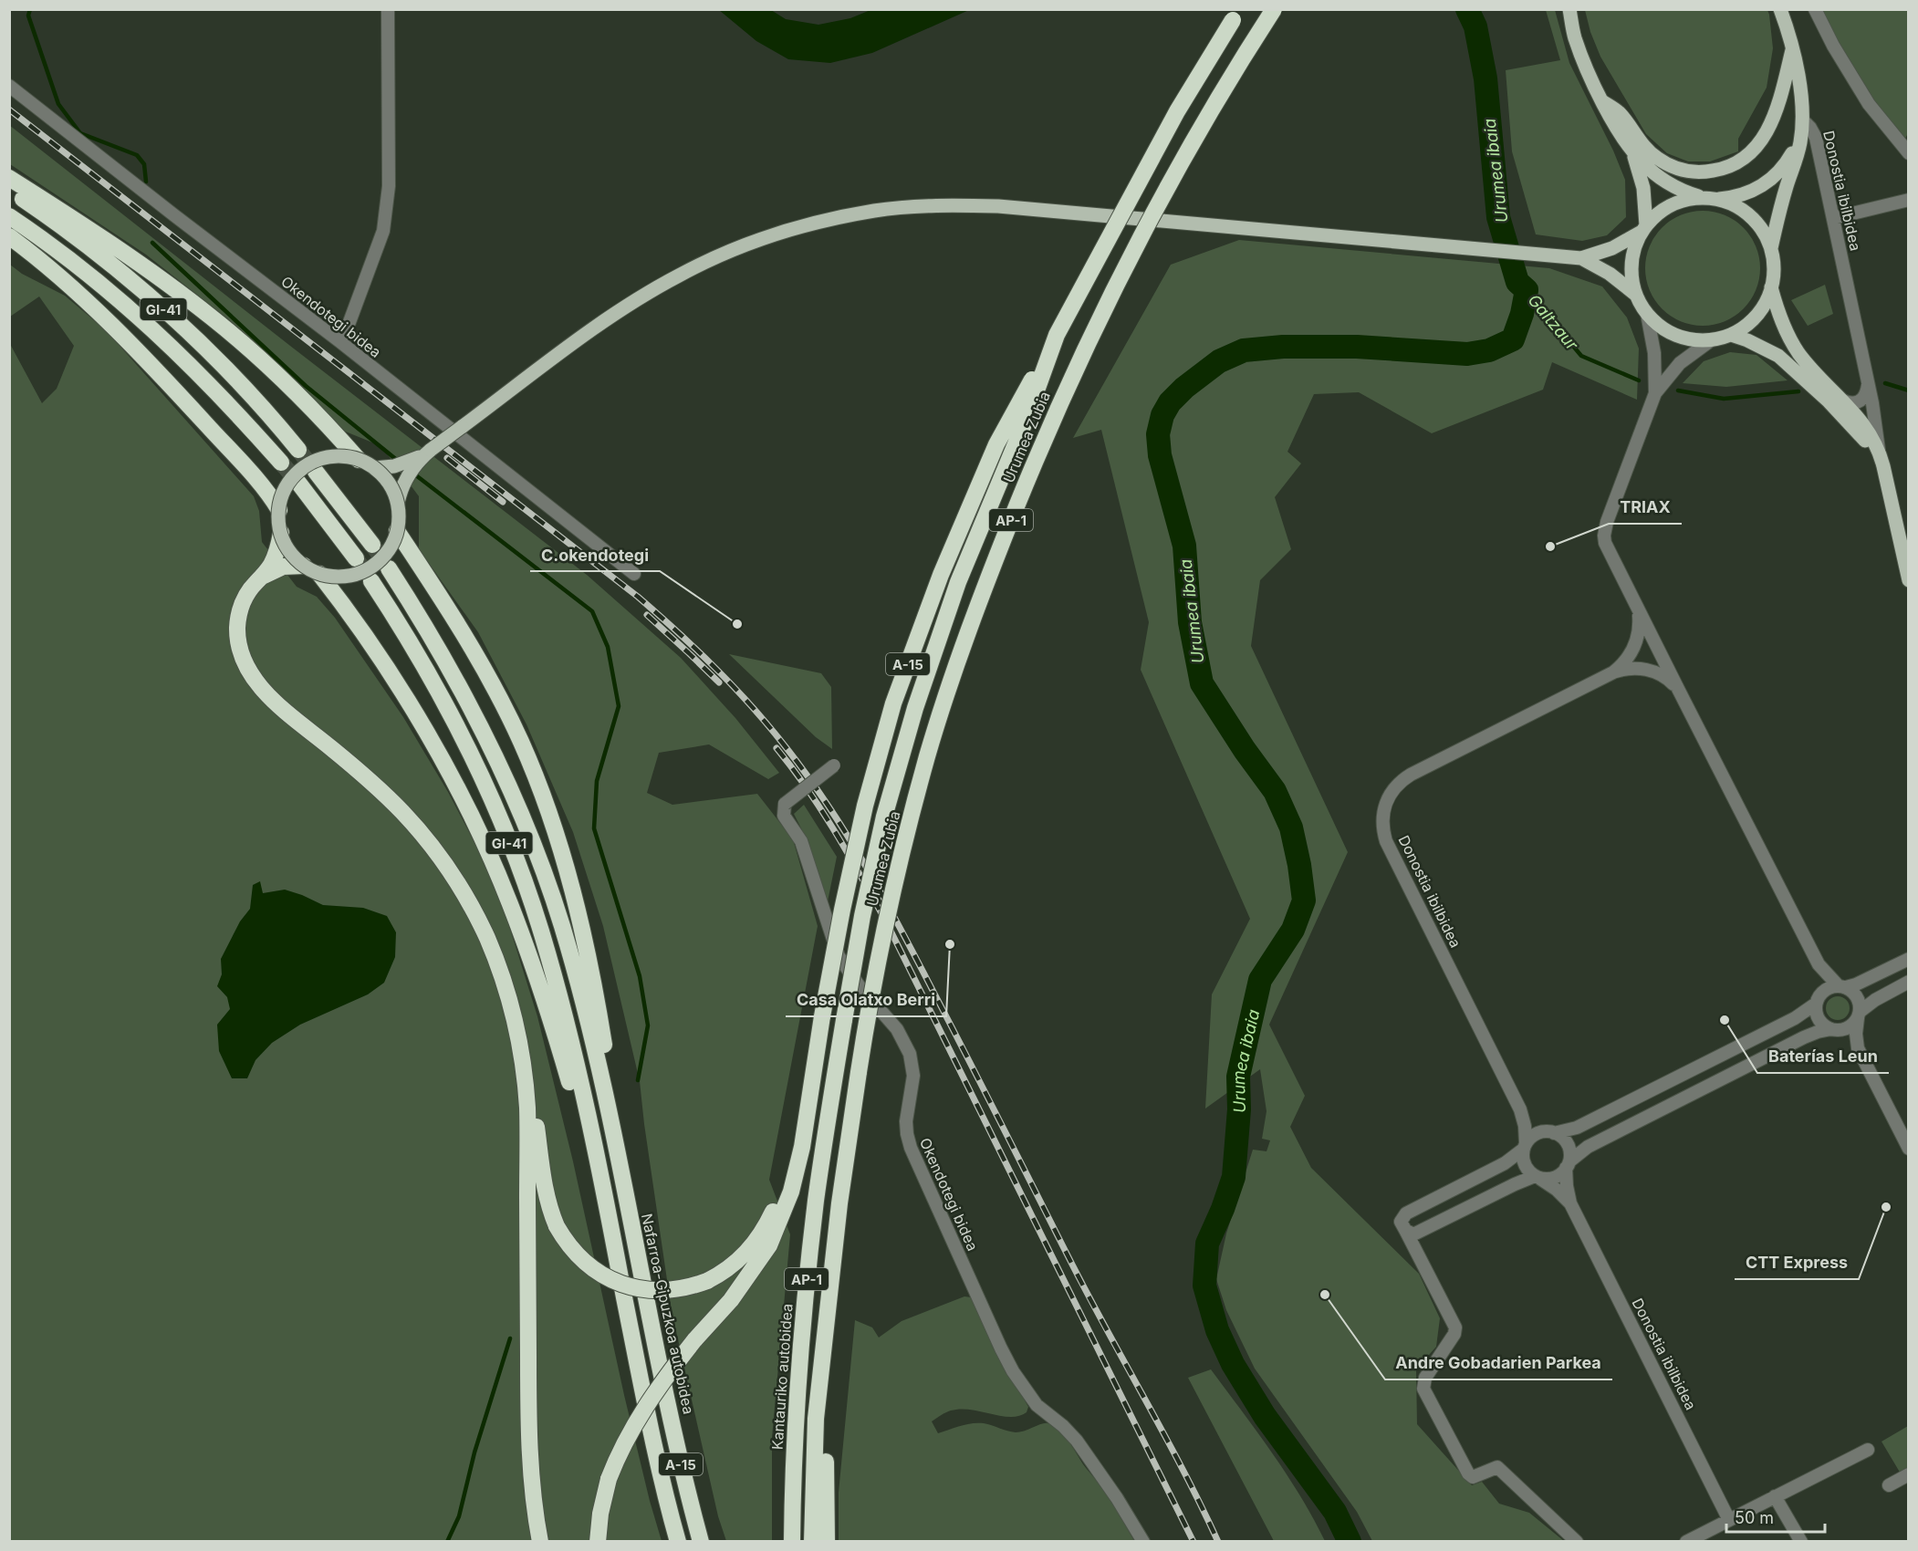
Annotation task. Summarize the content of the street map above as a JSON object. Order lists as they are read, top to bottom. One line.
{"streets":{"highway":["GI-41","Urumea Zubia","AP-1","A-15","Nafarroa-Gipuzkoa autobidea","Kantauriko autobidea"],"main road":["Donostia ibilbidea"],"street":["Okendotegi bidea"]},"crossings":[["GI-41","A-15"],["GI-41","Nafarroa-Gipuzkoa autobidea"],["Urumea Zubia","AP-1"],["Urumea Zubia","A-15"],["Urumea Zubia","Kantauriko autobidea"]],"water":["Urumea ibaia","Galtzaur"],"places":["TRIAX","C.okendotegi","Casa Olatxo Berri","Baterías Leun","CTT Express","Andre Gobadarien Parkea"],"scale_bar":"50 m"}
